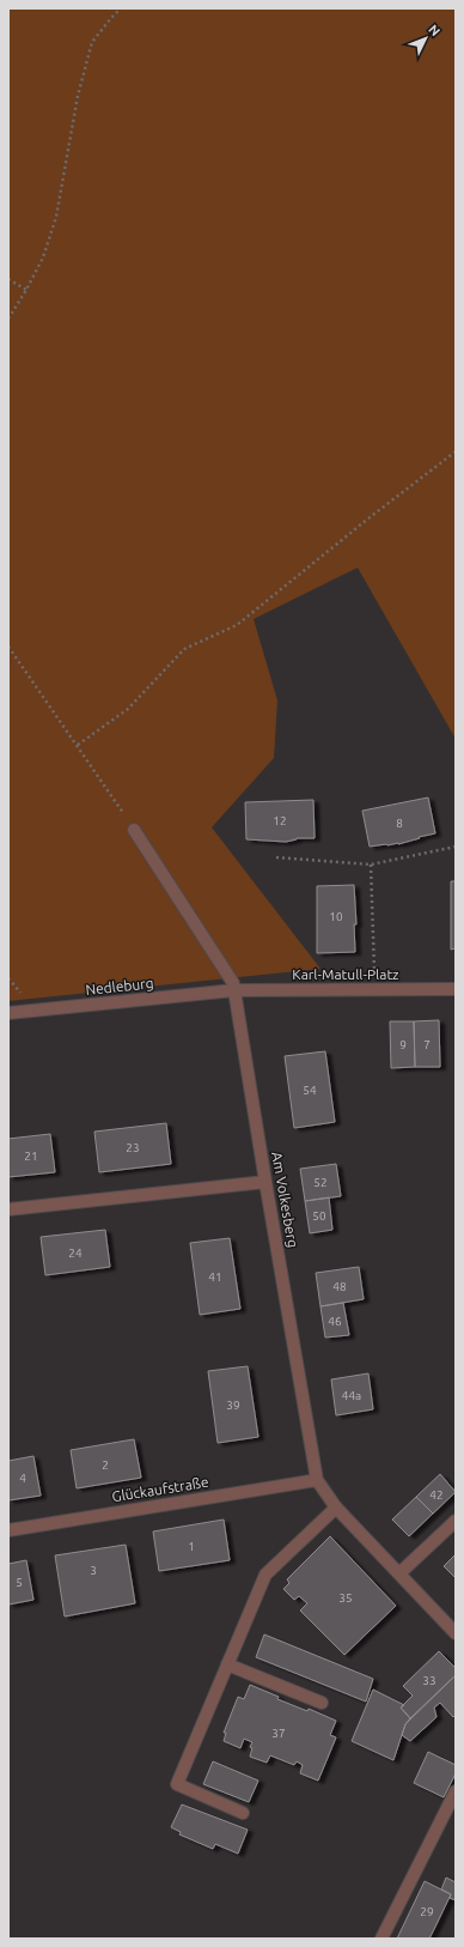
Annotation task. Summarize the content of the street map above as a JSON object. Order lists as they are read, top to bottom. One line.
{"streets":{"street":["Karl-Matull-Platz","Nedleburg","Am Volkesberg","Glückaufstraße"]},"crossings":[["Karl-Matull-Platz","Nedleburg"],["Karl-Matull-Platz","Am Volkesberg"],["Nedleburg","Am Volkesberg"],["Am Volkesberg","Glückaufstraße"]],"house_numbers":["12","8","10","9","7","54","23","21","52","50","24","41","48","46","44a","39","2","4","42","1","3","5","35","33","37","29"],"north":"top right"}
